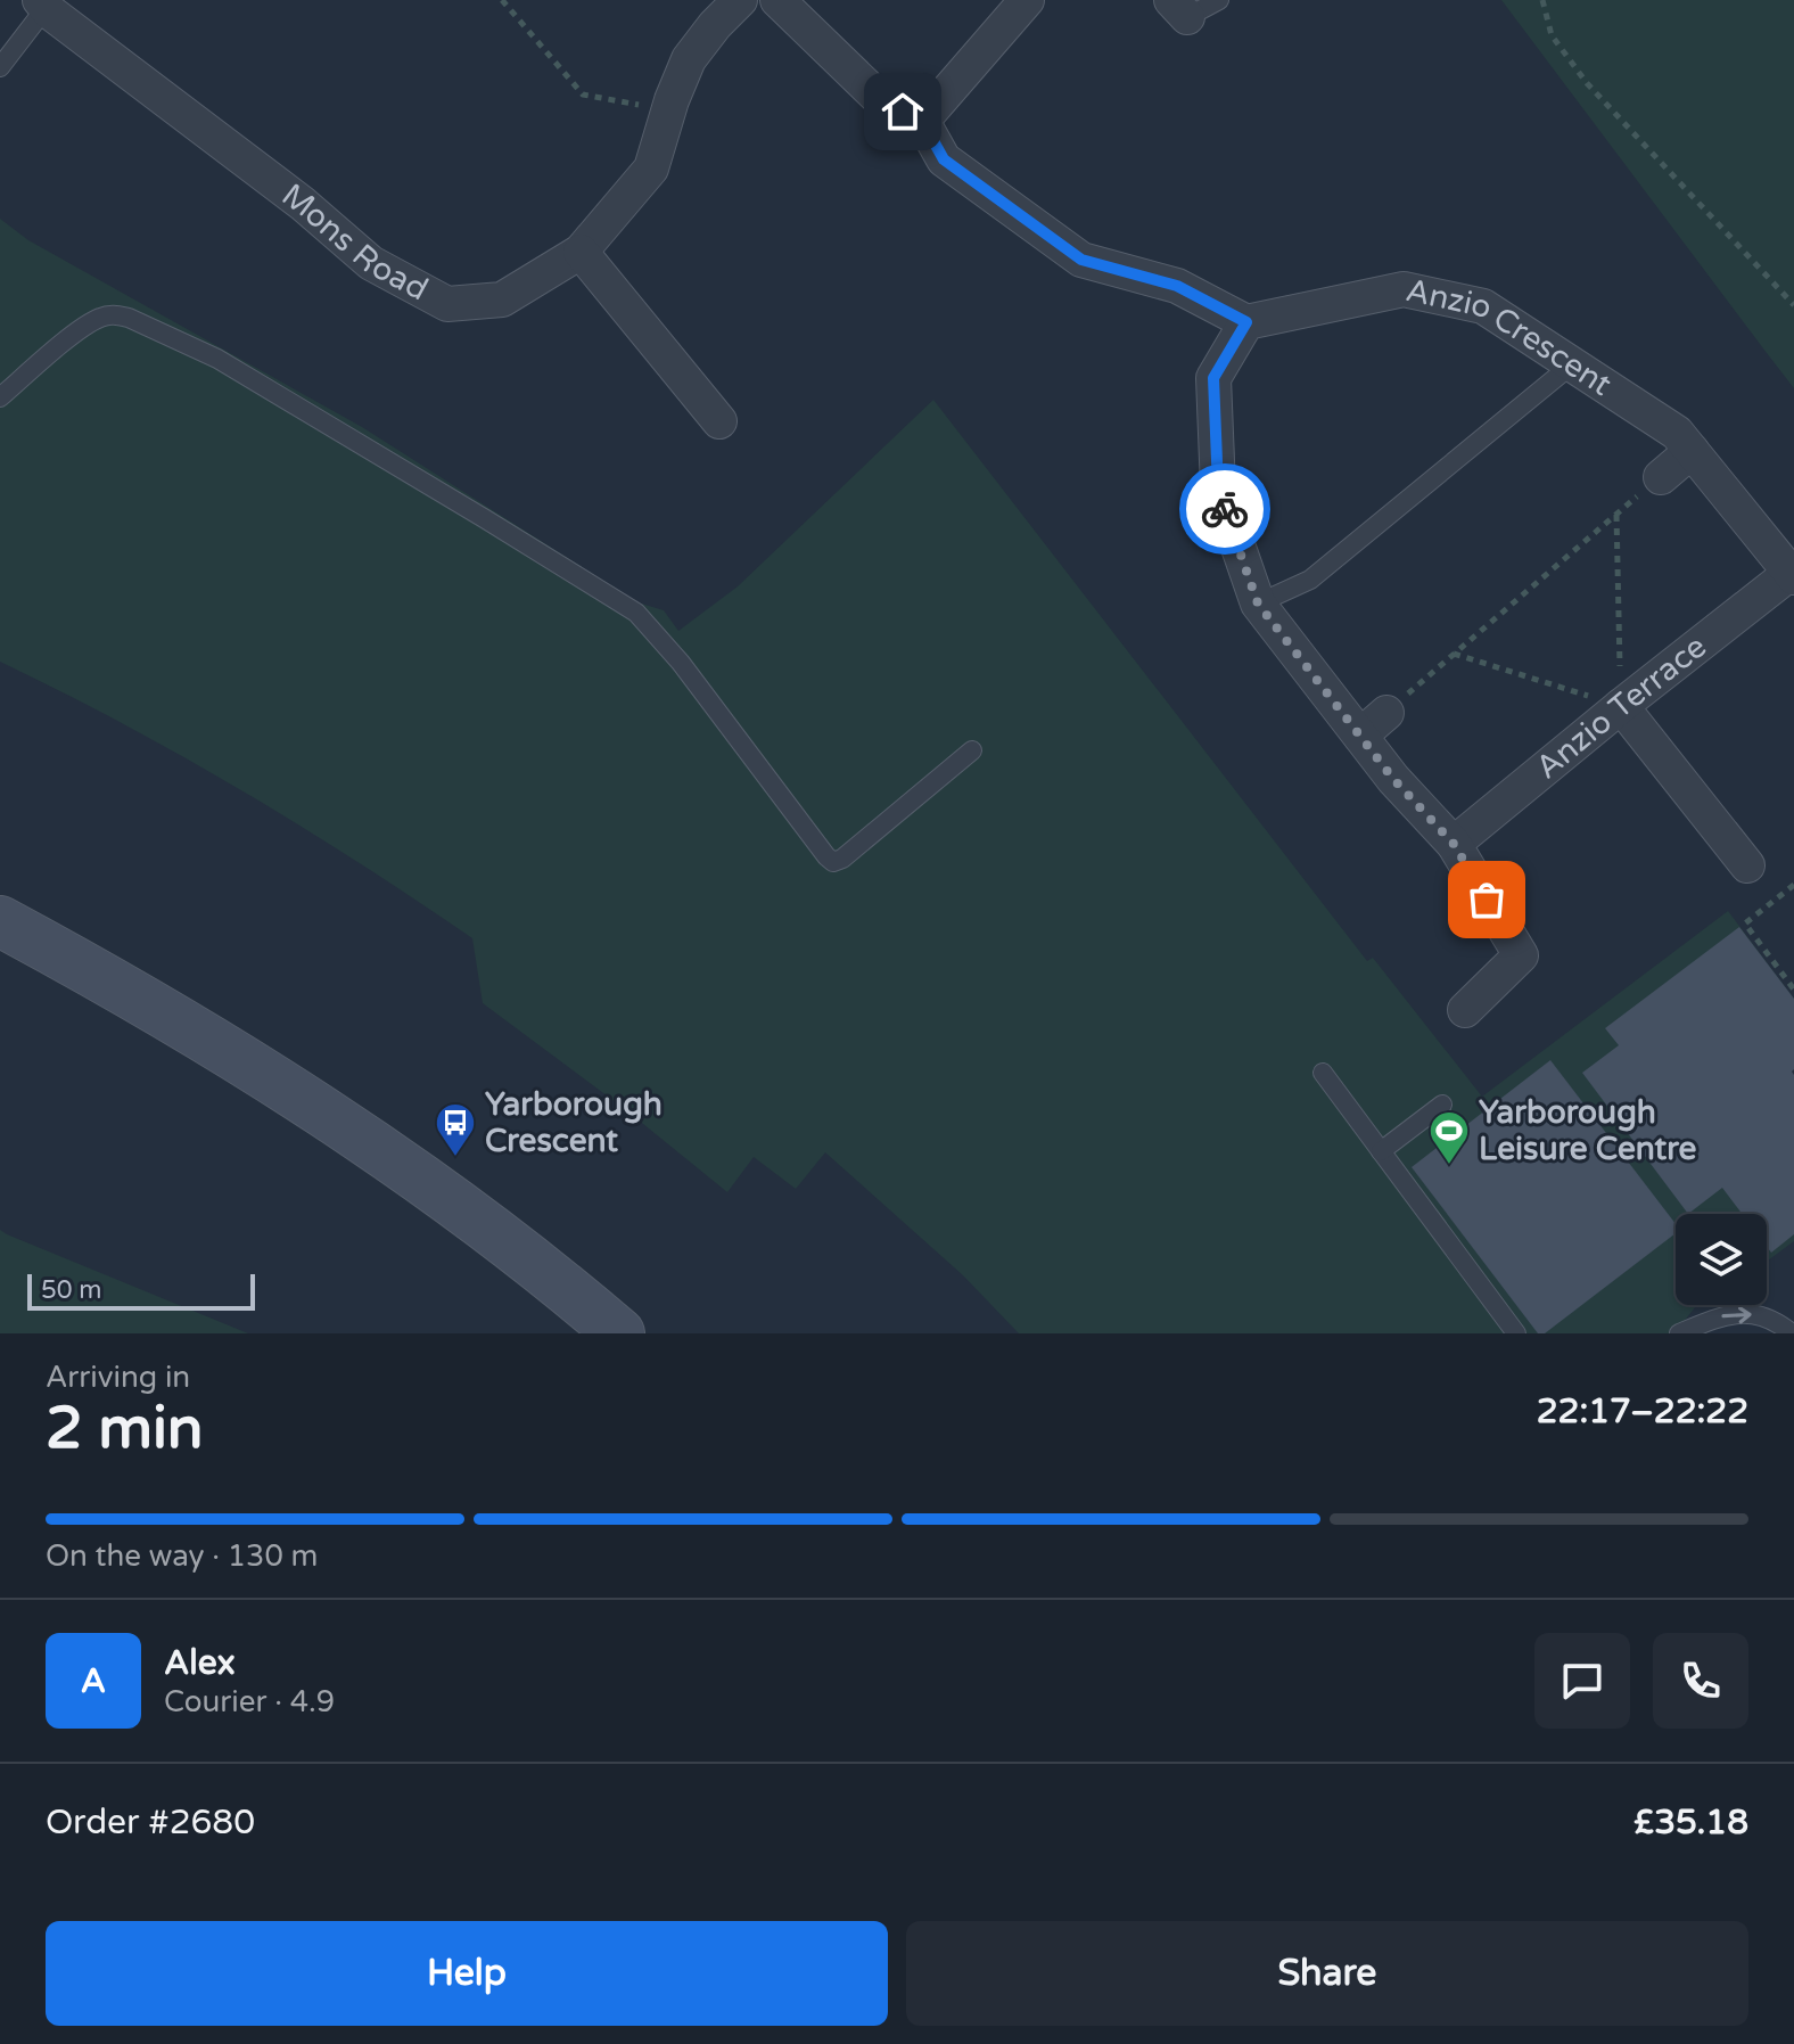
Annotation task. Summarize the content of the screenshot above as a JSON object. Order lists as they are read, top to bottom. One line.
{"streets":{"street":["Mons Road","Anzio Crescent","Anzio Terrace"]},"crossings":[["Anzio Crescent","Anzio Terrace"]],"places":{"bus stop":["Yarborough Crescent"],"sports":["Yarborough Leisure Centre"]},"scale_bar":"50 m","page":{"scale":"50 m","heading":["2 min","Arriving in","22:17–22:22"],"panel":["Alex","Courier · 4.9","Order #2680","£35.18"],"bar":"On the way · 130 m","round":"A","buttons":["Help","Share"]}}
